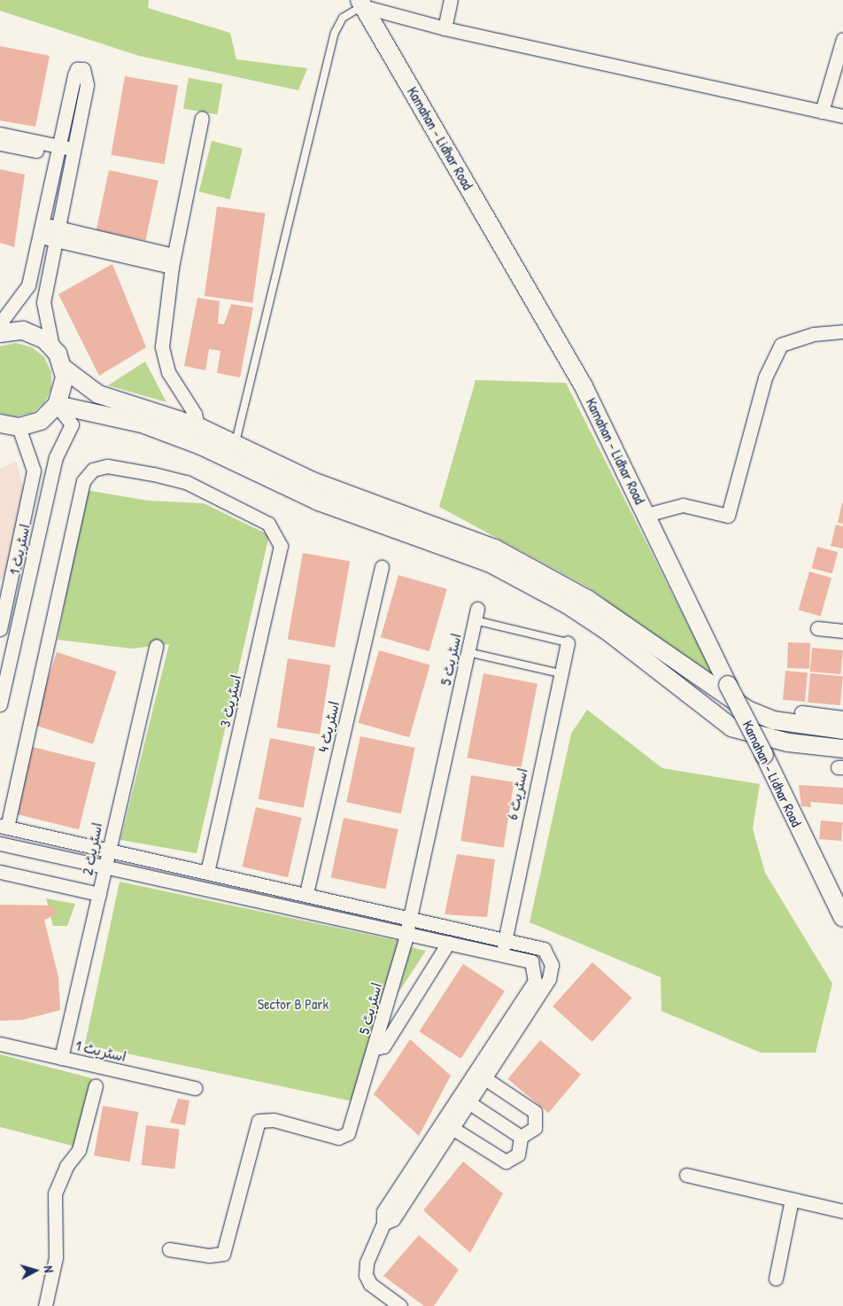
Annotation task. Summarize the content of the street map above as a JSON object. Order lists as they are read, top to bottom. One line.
{"streets":{"street":["Kamahan - Lidhar Road","اسٹریٹ 1","اسٹریٹ 5","اسٹریٹ 3","اسٹریٹ 4","اسٹریٹ 6","اسٹریٹ 2"]},"crossings":[["اسٹریٹ 1","اسٹریٹ 2"]],"parks":["Sector B Park"],"north":"right"}
